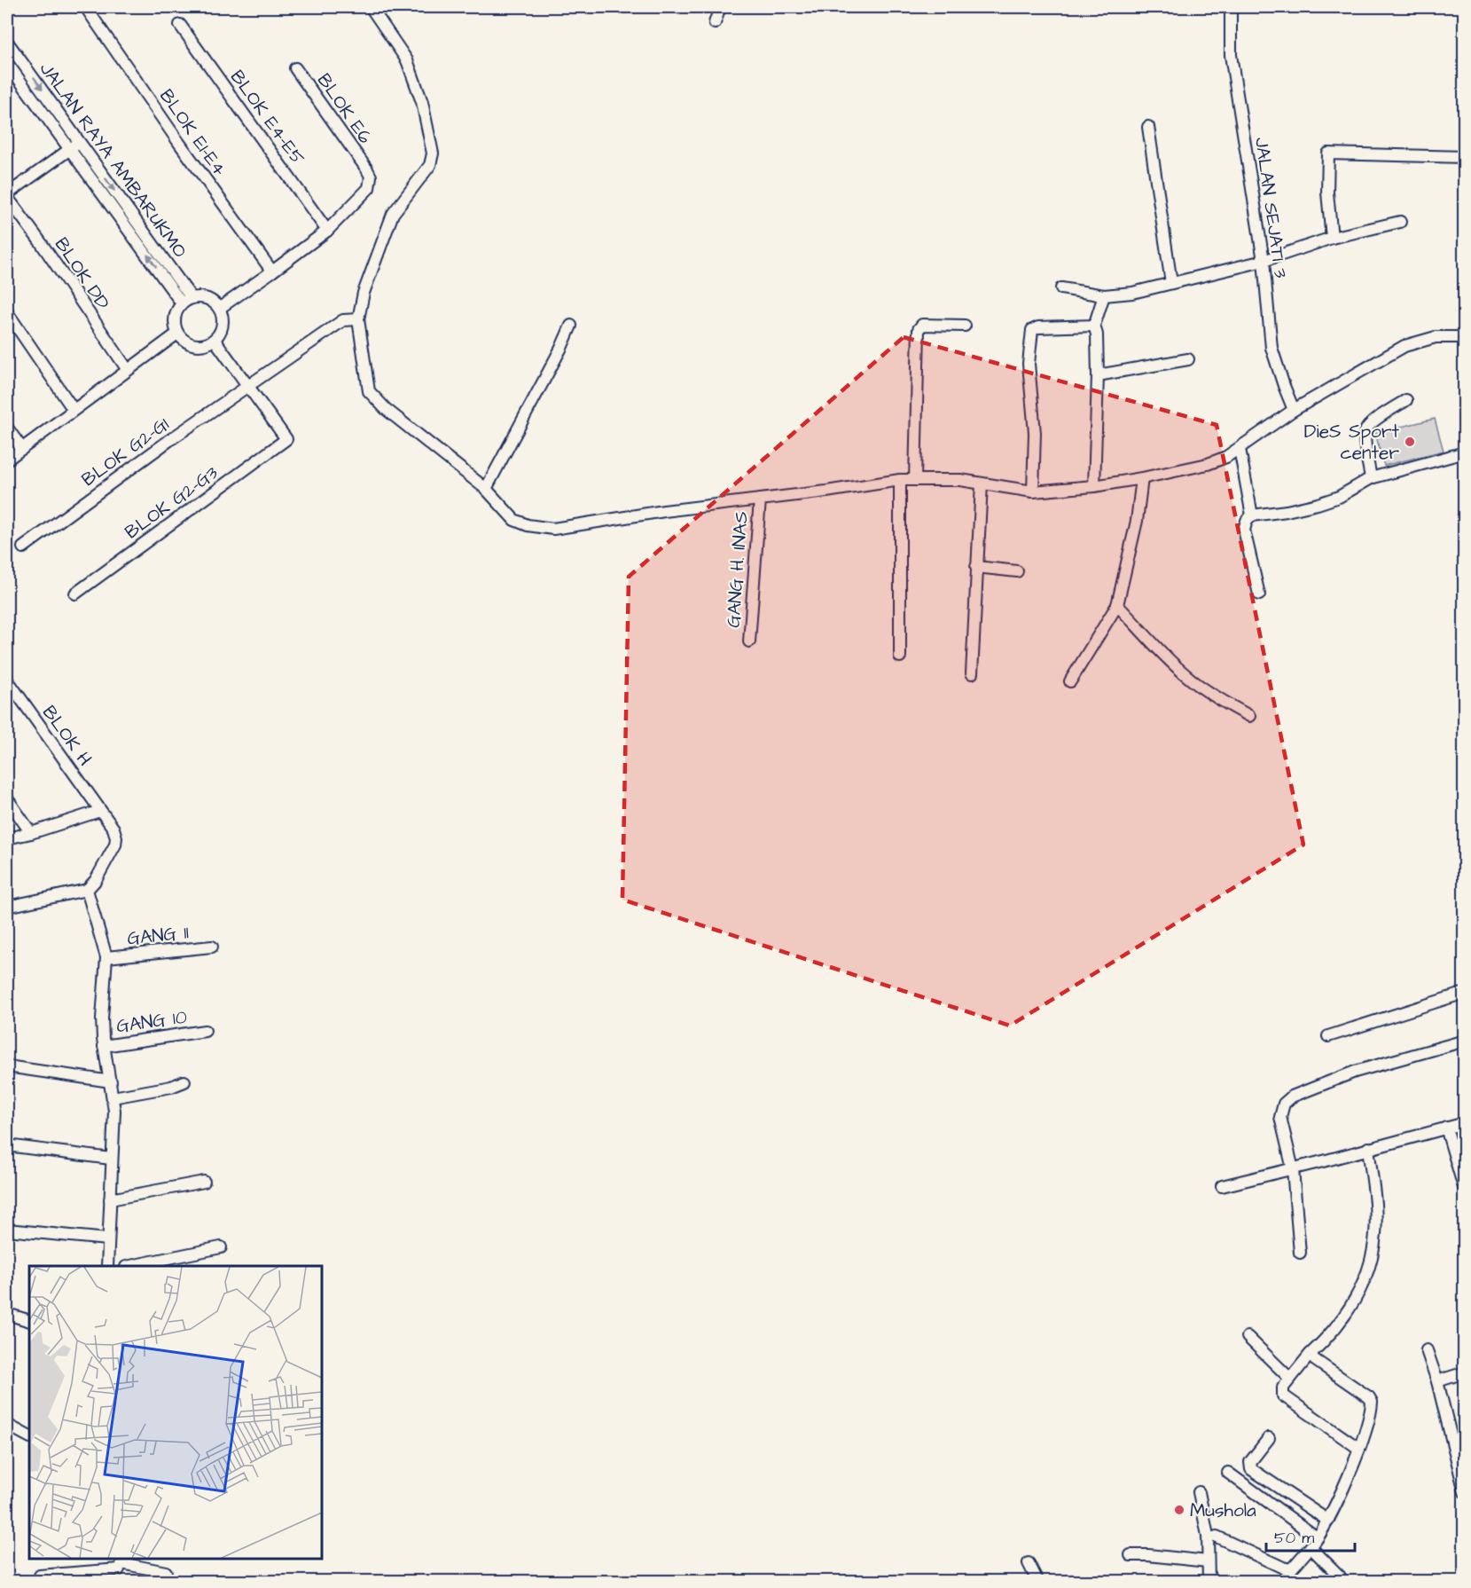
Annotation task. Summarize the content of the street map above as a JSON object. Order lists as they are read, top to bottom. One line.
{"streets":{"street":["BLOK E6","BLOK E4-E5","BLOK E1-E4","JALAN RAYA AMBARUKMO","JALAN SEJATI 3","BLOK DD","BLOK G2-G1","BLOK G2-G3","GANG H. INAS","BLOK H","GANG 11","GANG 10"]},"crossings":[["BLOK E6","BLOK E4-E5"],["BLOK G2-G1","BLOK G2-G3"]],"places":["DieS Sport center","Mushola"],"scale_bar":"50 m"}
